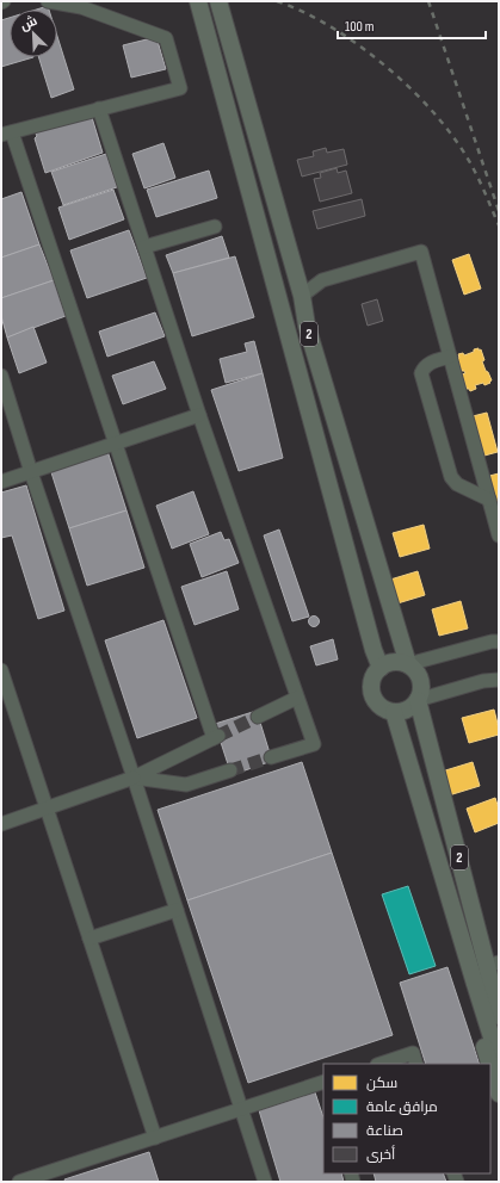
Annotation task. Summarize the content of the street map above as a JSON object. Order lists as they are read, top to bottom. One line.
{"streets":{"main road":["2"]},"legend":["سكن","مرافق عامة","صناعة","أخرى"],"scale_bar":"100 m","north":"top left"}
